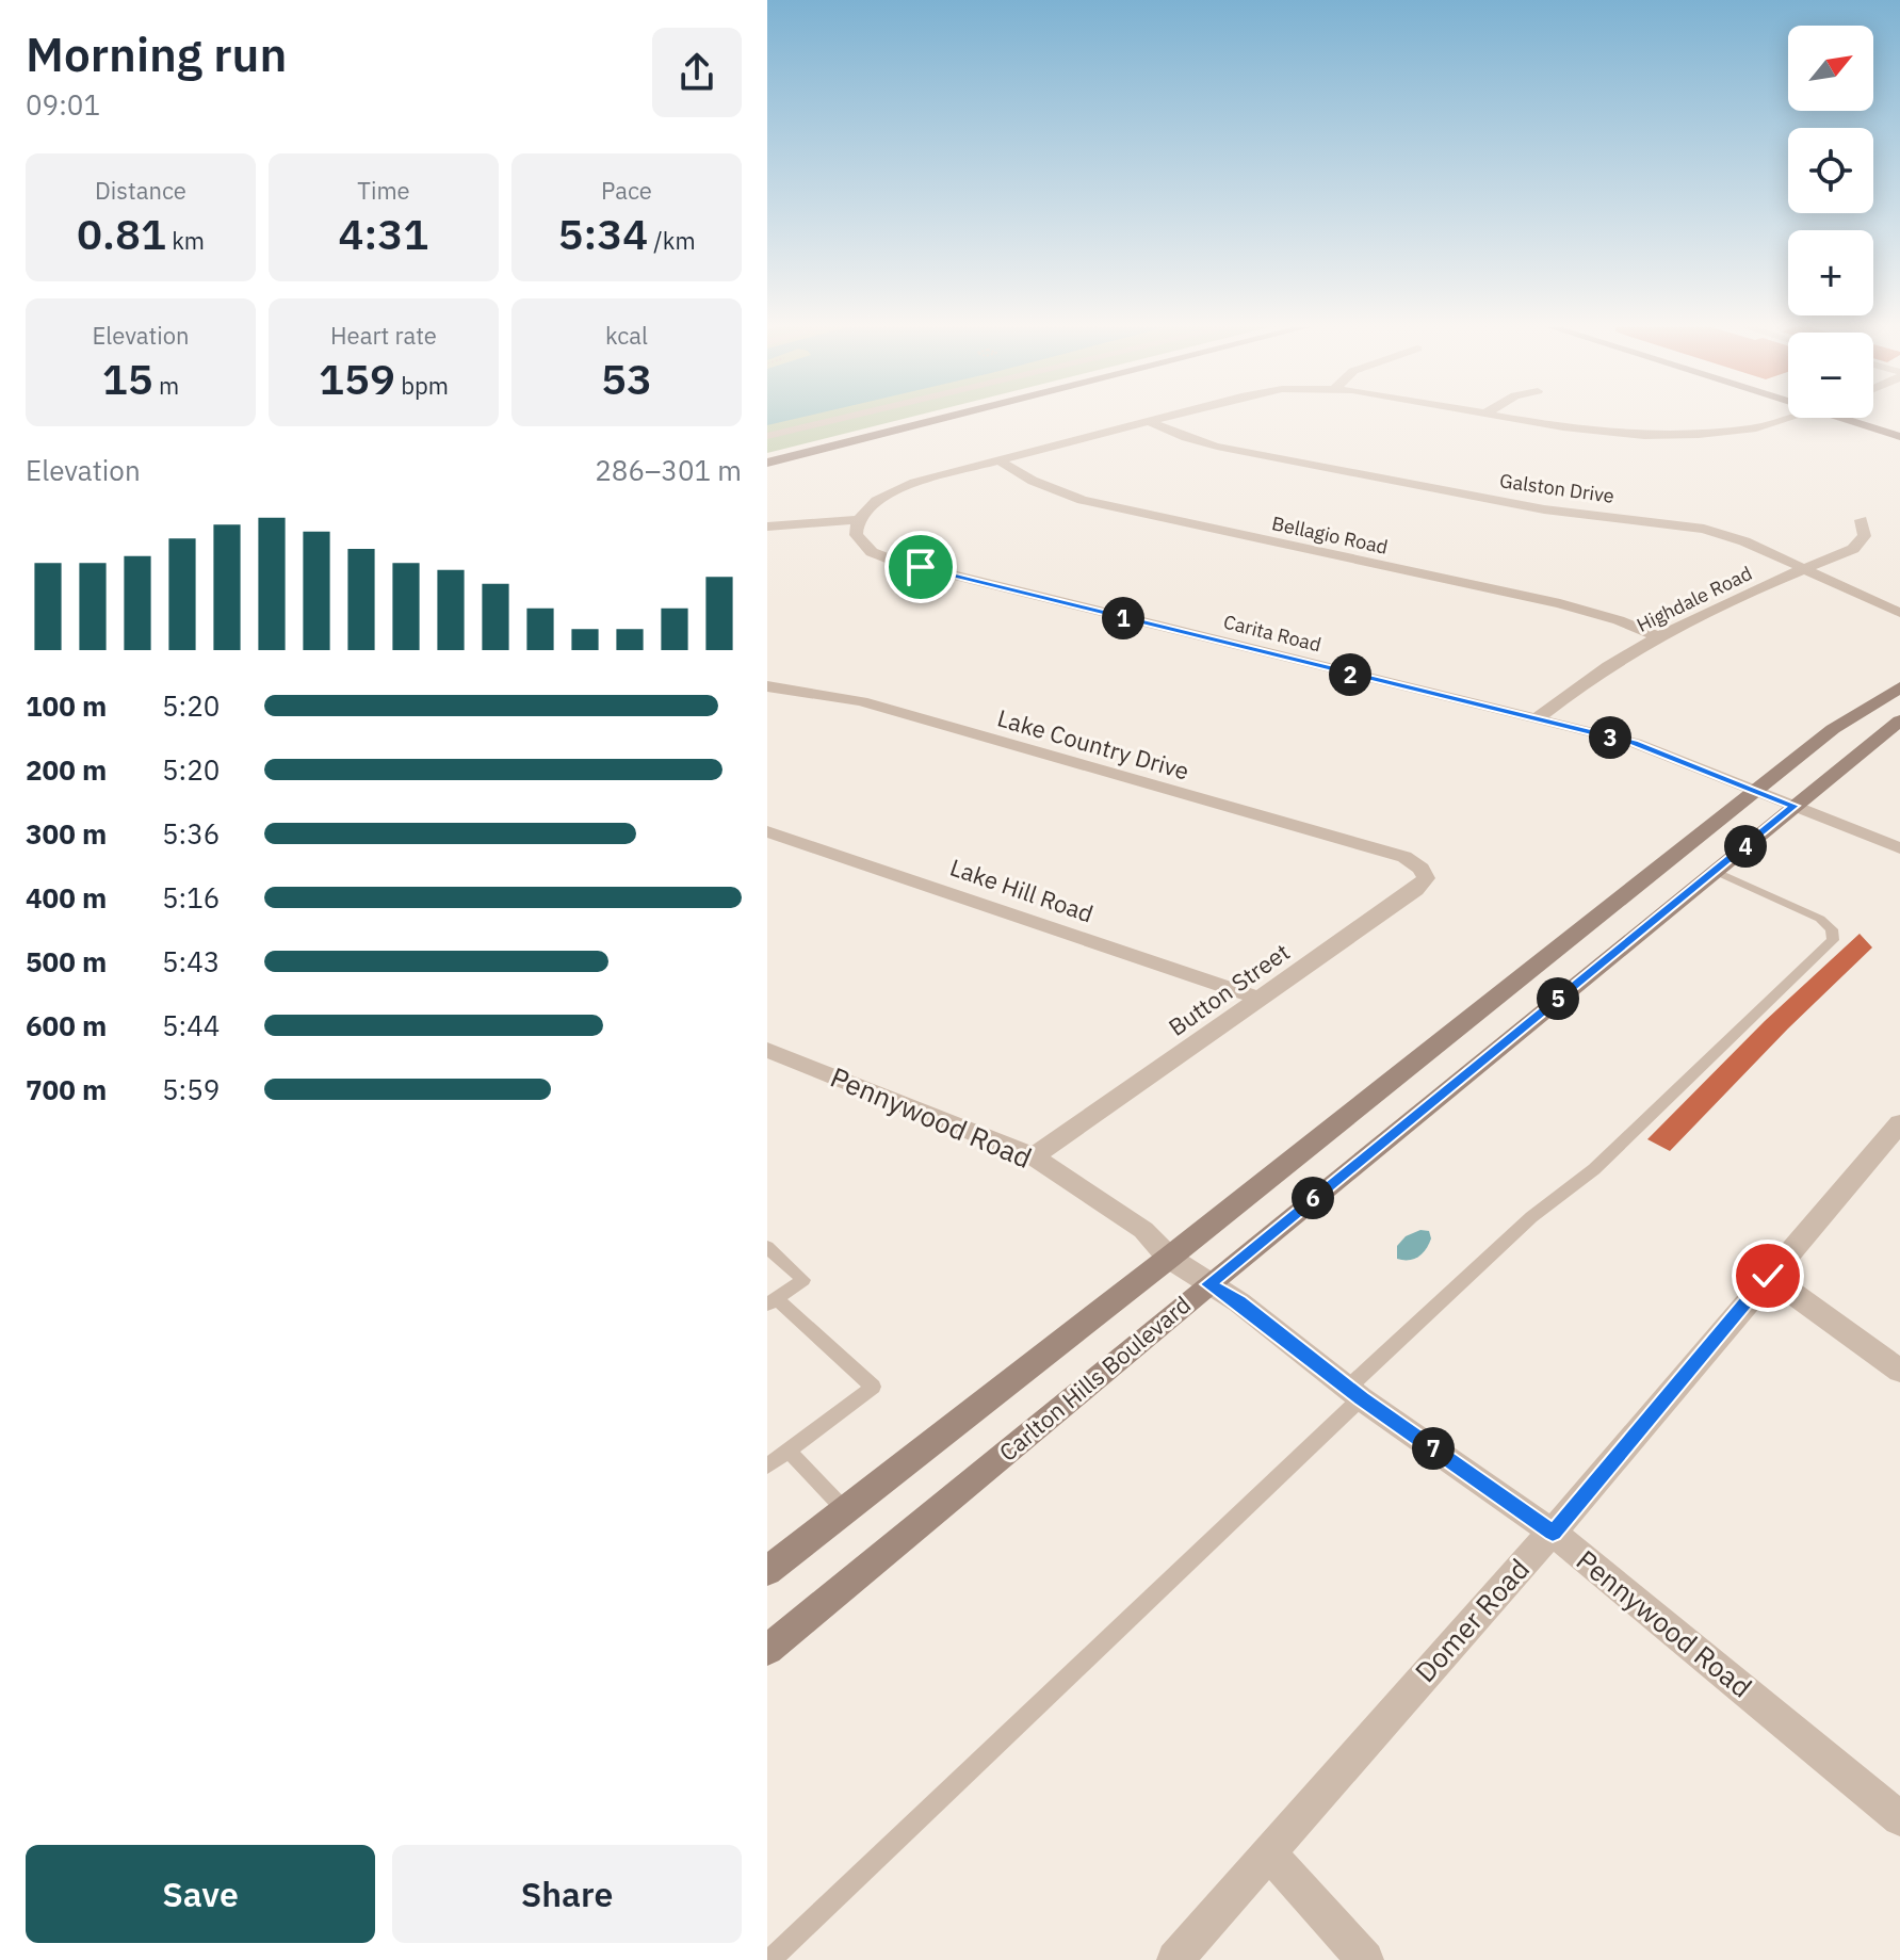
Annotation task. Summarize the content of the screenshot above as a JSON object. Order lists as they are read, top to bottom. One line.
{"streets":{"street":["Galston Drive","Bellagio Road","Highdale Road","Carita Road","Lake Country Drive","Lake Hill Road","Button Street","Pennywood Road","Carlton Hills Boulevard","Domer Road"]},"crossings":[["Galston Drive","Highdale Road"],["Bellagio Road","Highdale Road"],["Highdale Road","Carita Road"],["Carita Road","Carlton Hills Boulevard"],["Lake Country Drive","Button Street"],["Lake Hill Road","Button Street"],["Button Street","Pennywood Road"],["Pennywood Road","Carlton Hills Boulevard"],["Pennywood Road","Domer Road"]],"north":"top right","page":{"heading":["Morning run","09:01"],"map_buttons":["+","−"],"stats":[["Distance","0.81 km"],["Time","4:31"],["Pace","5:34 /km"],["Elevation","15 m"],["Heart rate","159 bpm"],["kcal","53"]],"chart":["Elevation","286–301 m"],"pins":["1","2","3","4","5","6","7"],"list":[{"name":"100 m","note":"5:20"},{"name":"200 m","note":"5:20"},{"name":"300 m","note":"5:36"},{"name":"400 m","note":"5:16"},{"name":"500 m","note":"5:43"},{"name":"600 m","note":"5:44"},{"name":"700 m","note":"5:59"}],"buttons":["Save","Share"]}}
